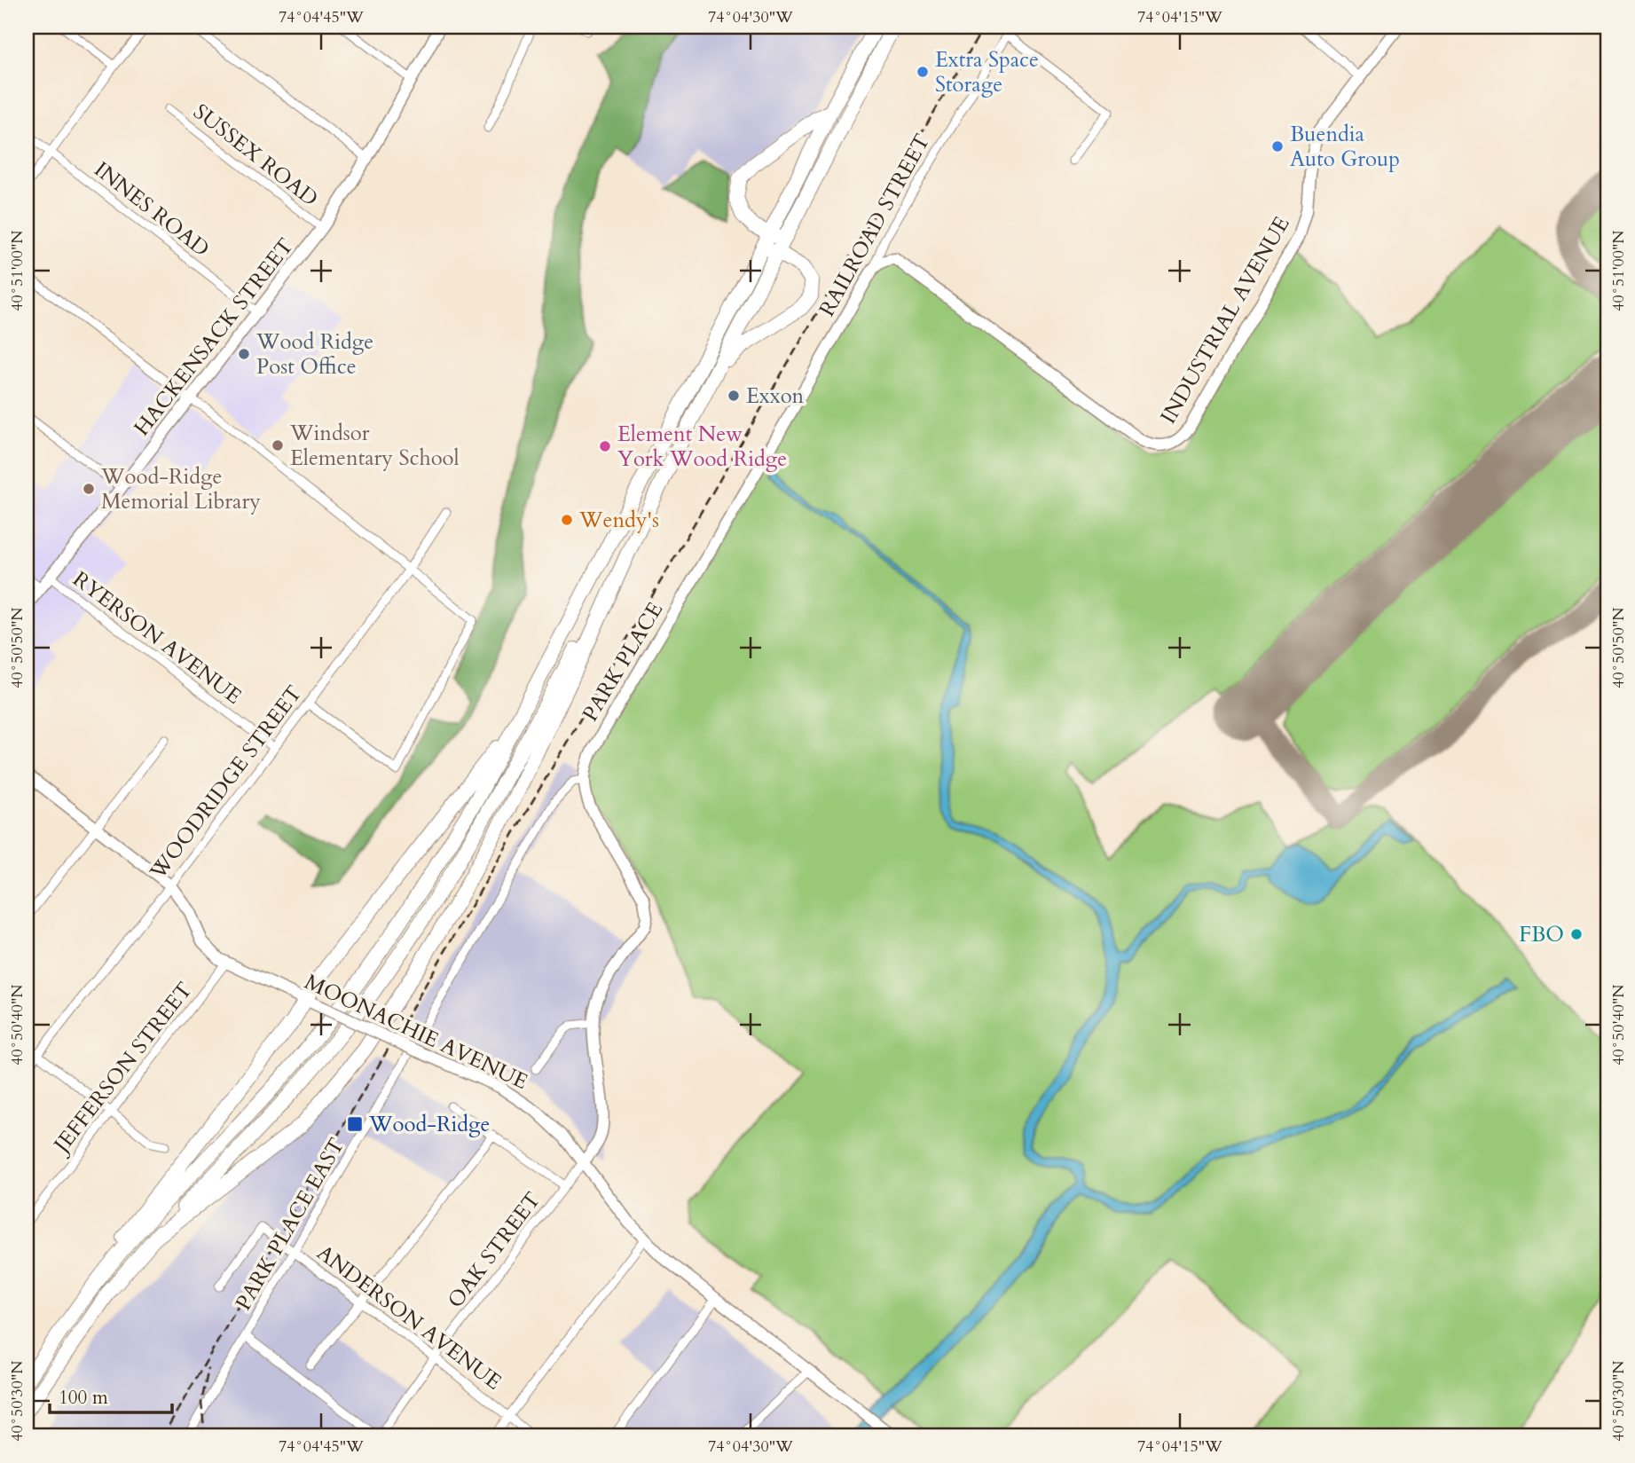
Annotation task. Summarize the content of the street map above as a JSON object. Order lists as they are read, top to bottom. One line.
{"streets":{"street":["SUSSEX ROAD","INNES ROAD","RAILROAD STREET","INDUSTRIAL AVENUE","HACKENSACK STREET","RYERSON AVENUE","PARK PLACE","WOODRIDGE STREET","MOONACHIE AVENUE","JEFFERSON STREET","PARK PLACE EAST","OAK STREET","ANDERSON AVENUE"]},"crossings":[["SUSSEX ROAD","HACKENSACK STREET"],["INNES ROAD","HACKENSACK STREET"],["RAILROAD STREET","INDUSTRIAL AVENUE"],["RAILROAD STREET","PARK PLACE"],["HACKENSACK STREET","RYERSON AVENUE"],["RYERSON AVENUE","WOODRIDGE STREET"],["PARK PLACE","PARK PLACE EAST"],["WOODRIDGE STREET","MOONACHIE AVENUE"],["MOONACHIE AVENUE","JEFFERSON STREET"],["MOONACHIE AVENUE","OAK STREET"],["PARK PLACE EAST","ANDERSON AVENUE"],["OAK STREET","ANDERSON AVENUE"]],"places":{"other":["Extra Space Storage","Buendia Auto Group","Wood Ridge Post Office","Exxon","Windsor Elementary School","Element New York Wood Ridge","Wood-Ridge Memorial Library","Wendy's","FBO"],"transit":["Wood-Ridge"]},"scale_bar":"100 m","coordinates":["74°04'45\"W","74°04'30\"W","74°04'15\"W","40°51'00\"N","40°50'50\"N","40°50'40\"N","40°50'30\"N"]}
